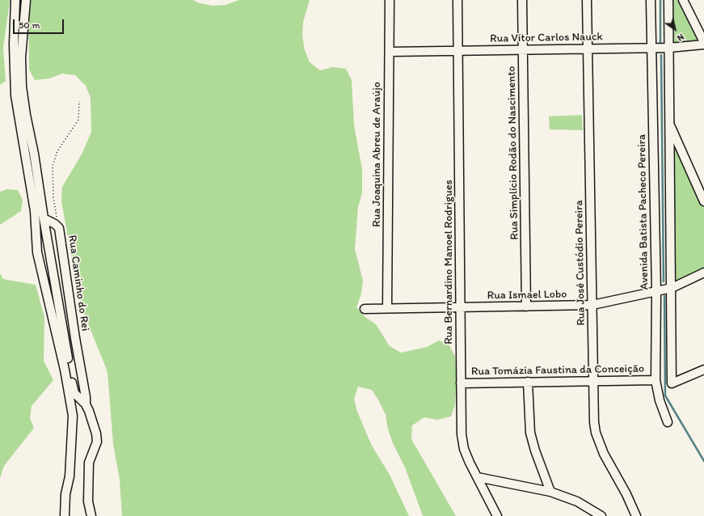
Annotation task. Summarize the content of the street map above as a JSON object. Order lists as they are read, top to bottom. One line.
{"streets":{"street":["Rua Vítor Carlos Nauck","Rua Simplício Rodão do Nascimento","Rua Joaquina Abreu de Araújo","Avenida Batista Pacheco Pereira","Rua Bernardino Manoel Rodrigues","Rua José Custódio Pereira","Rua Caminho do Rei","Rua Ismael Lobo","Rua Tomázia Faustina da Conceição"]},"crossings":[["Rua Vítor Carlos Nauck","Rua Simplício Rodão do Nascimento"],["Rua Vítor Carlos Nauck","Rua Joaquina Abreu de Araújo"],["Rua Vítor Carlos Nauck","Avenida Batista Pacheco Pereira"],["Rua Vítor Carlos Nauck","Rua Bernardino Manoel Rodrigues"],["Rua Vítor Carlos Nauck","Rua José Custódio Pereira"],["Rua Simplício Rodão do Nascimento","Rua Ismael Lobo"],["Rua Joaquina Abreu de Araújo","Rua Ismael Lobo"],["Avenida Batista Pacheco Pereira","Rua Ismael Lobo"],["Avenida Batista Pacheco Pereira","Rua Tomázia Faustina da Conceição"],["Rua Bernardino Manoel Rodrigues","Rua Ismael Lobo"],["Rua Bernardino Manoel Rodrigues","Rua Tomázia Faustina da Conceição"],["Rua José Custódio Pereira","Rua Ismael Lobo"],["Rua José Custódio Pereira","Rua Tomázia Faustina da Conceição"]],"scale_bar":"50 m","north":"bottom right"}
